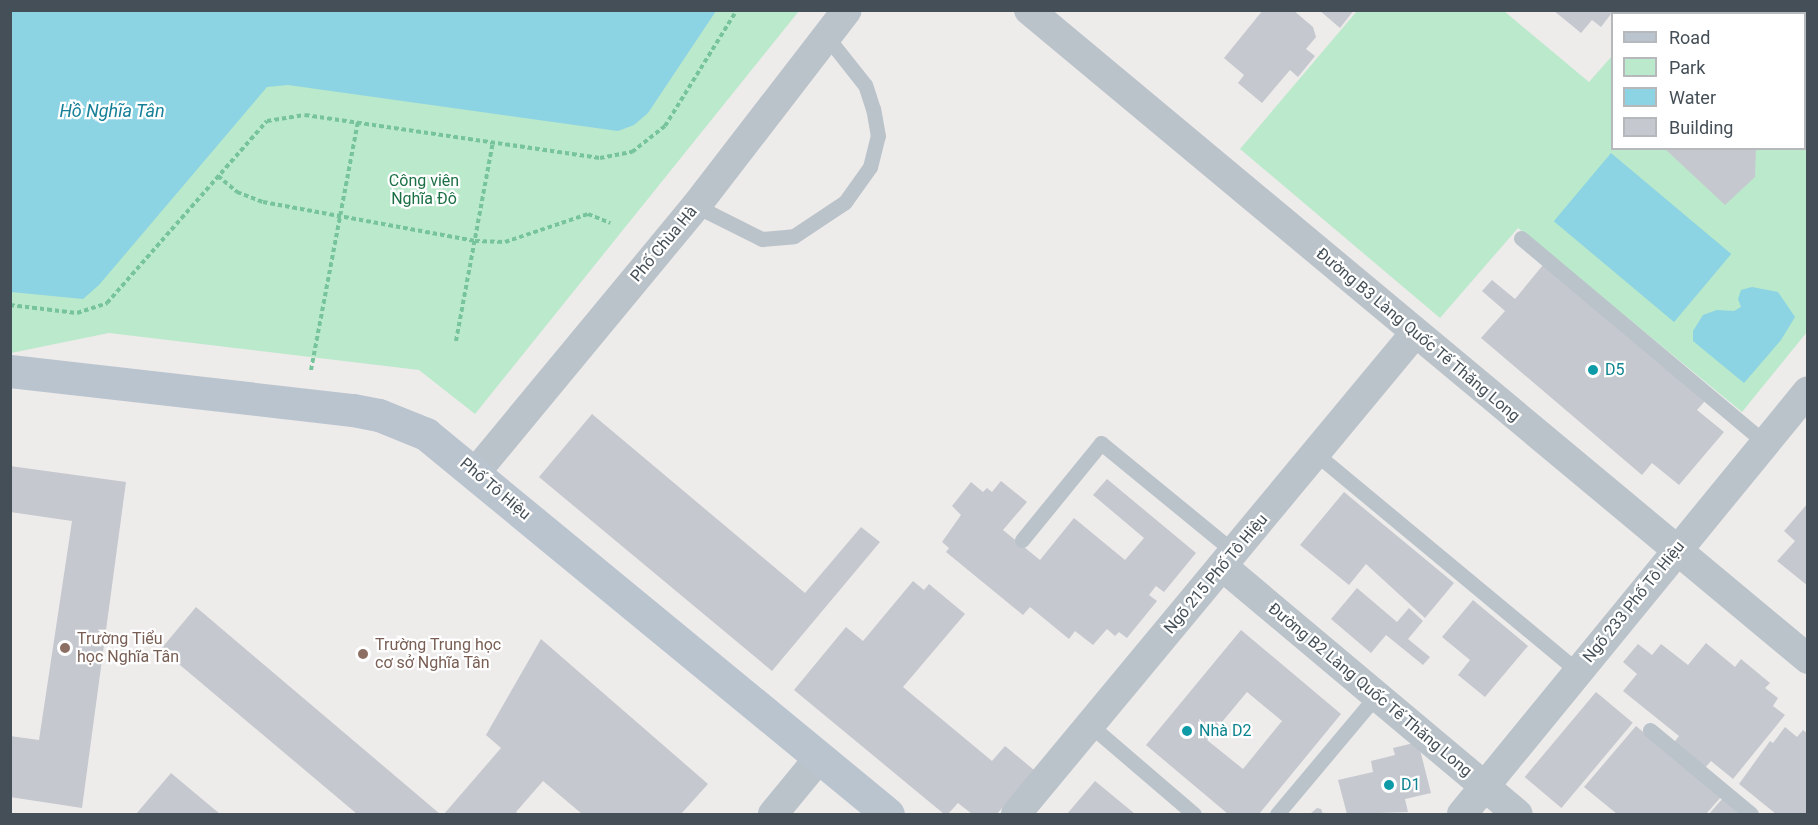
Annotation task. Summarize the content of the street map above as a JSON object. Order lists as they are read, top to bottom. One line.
{"streets":{"street":["Phố Chùa Hà","Đường B3 Làng Quốc Tế Thăng Long","Phố Tô Hiệu","Ngõ 215 Phố Tô Hiệu","Ngõ 233 Phố Tô Hiệu","Đường B2 Làng Quốc Tế Thăng Long"]},"crossings":[["Phố Chùa Hà","Phố Tô Hiệu"],["Đường B3 Làng Quốc Tế Thăng Long","Ngõ 215 Phố Tô Hiệu"],["Đường B3 Làng Quốc Tế Thăng Long","Ngõ 233 Phố Tô Hiệu"],["Ngõ 215 Phố Tô Hiệu","Đường B2 Làng Quốc Tế Thăng Long"],["Ngõ 233 Phố Tô Hiệu","Đường B2 Làng Quốc Tế Thăng Long"]],"water":["Hồ Nghĩa Tân"],"parks":["Công viên Nghĩa Đô"],"places":["D5","Trường Tiểu học Nghĩa Tân","Trường Trung học cơ sở Nghĩa Tân","Nhà D2","D1"],"legend":["Road","Park","Water","Building"]}
